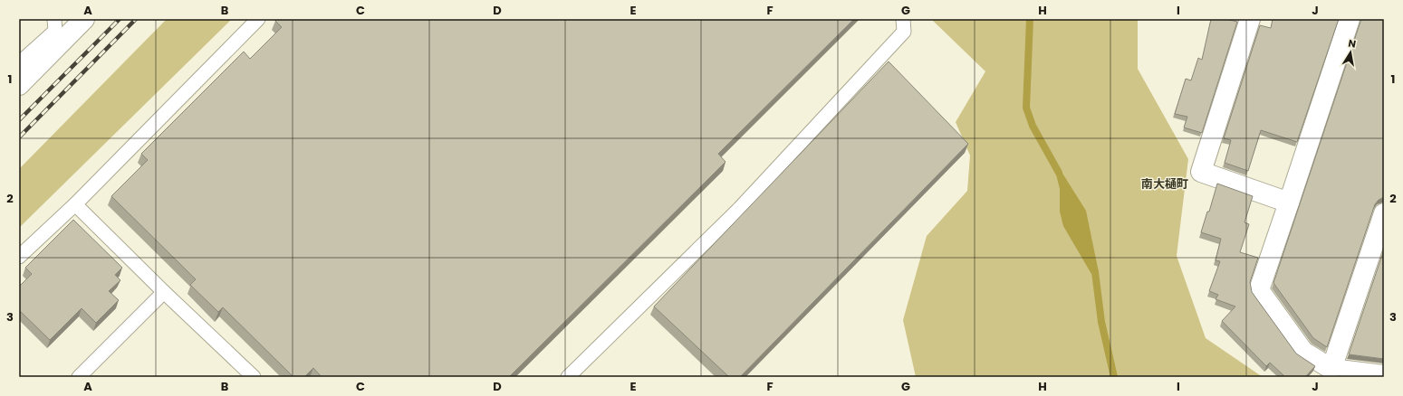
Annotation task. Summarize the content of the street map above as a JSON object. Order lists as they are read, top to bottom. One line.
{"districts":["南大樋町"],"north":"top","grid":{"columns":["A","B","C","D","E","F","G","H","I","J"],"rows":["1","2","3"]}}
